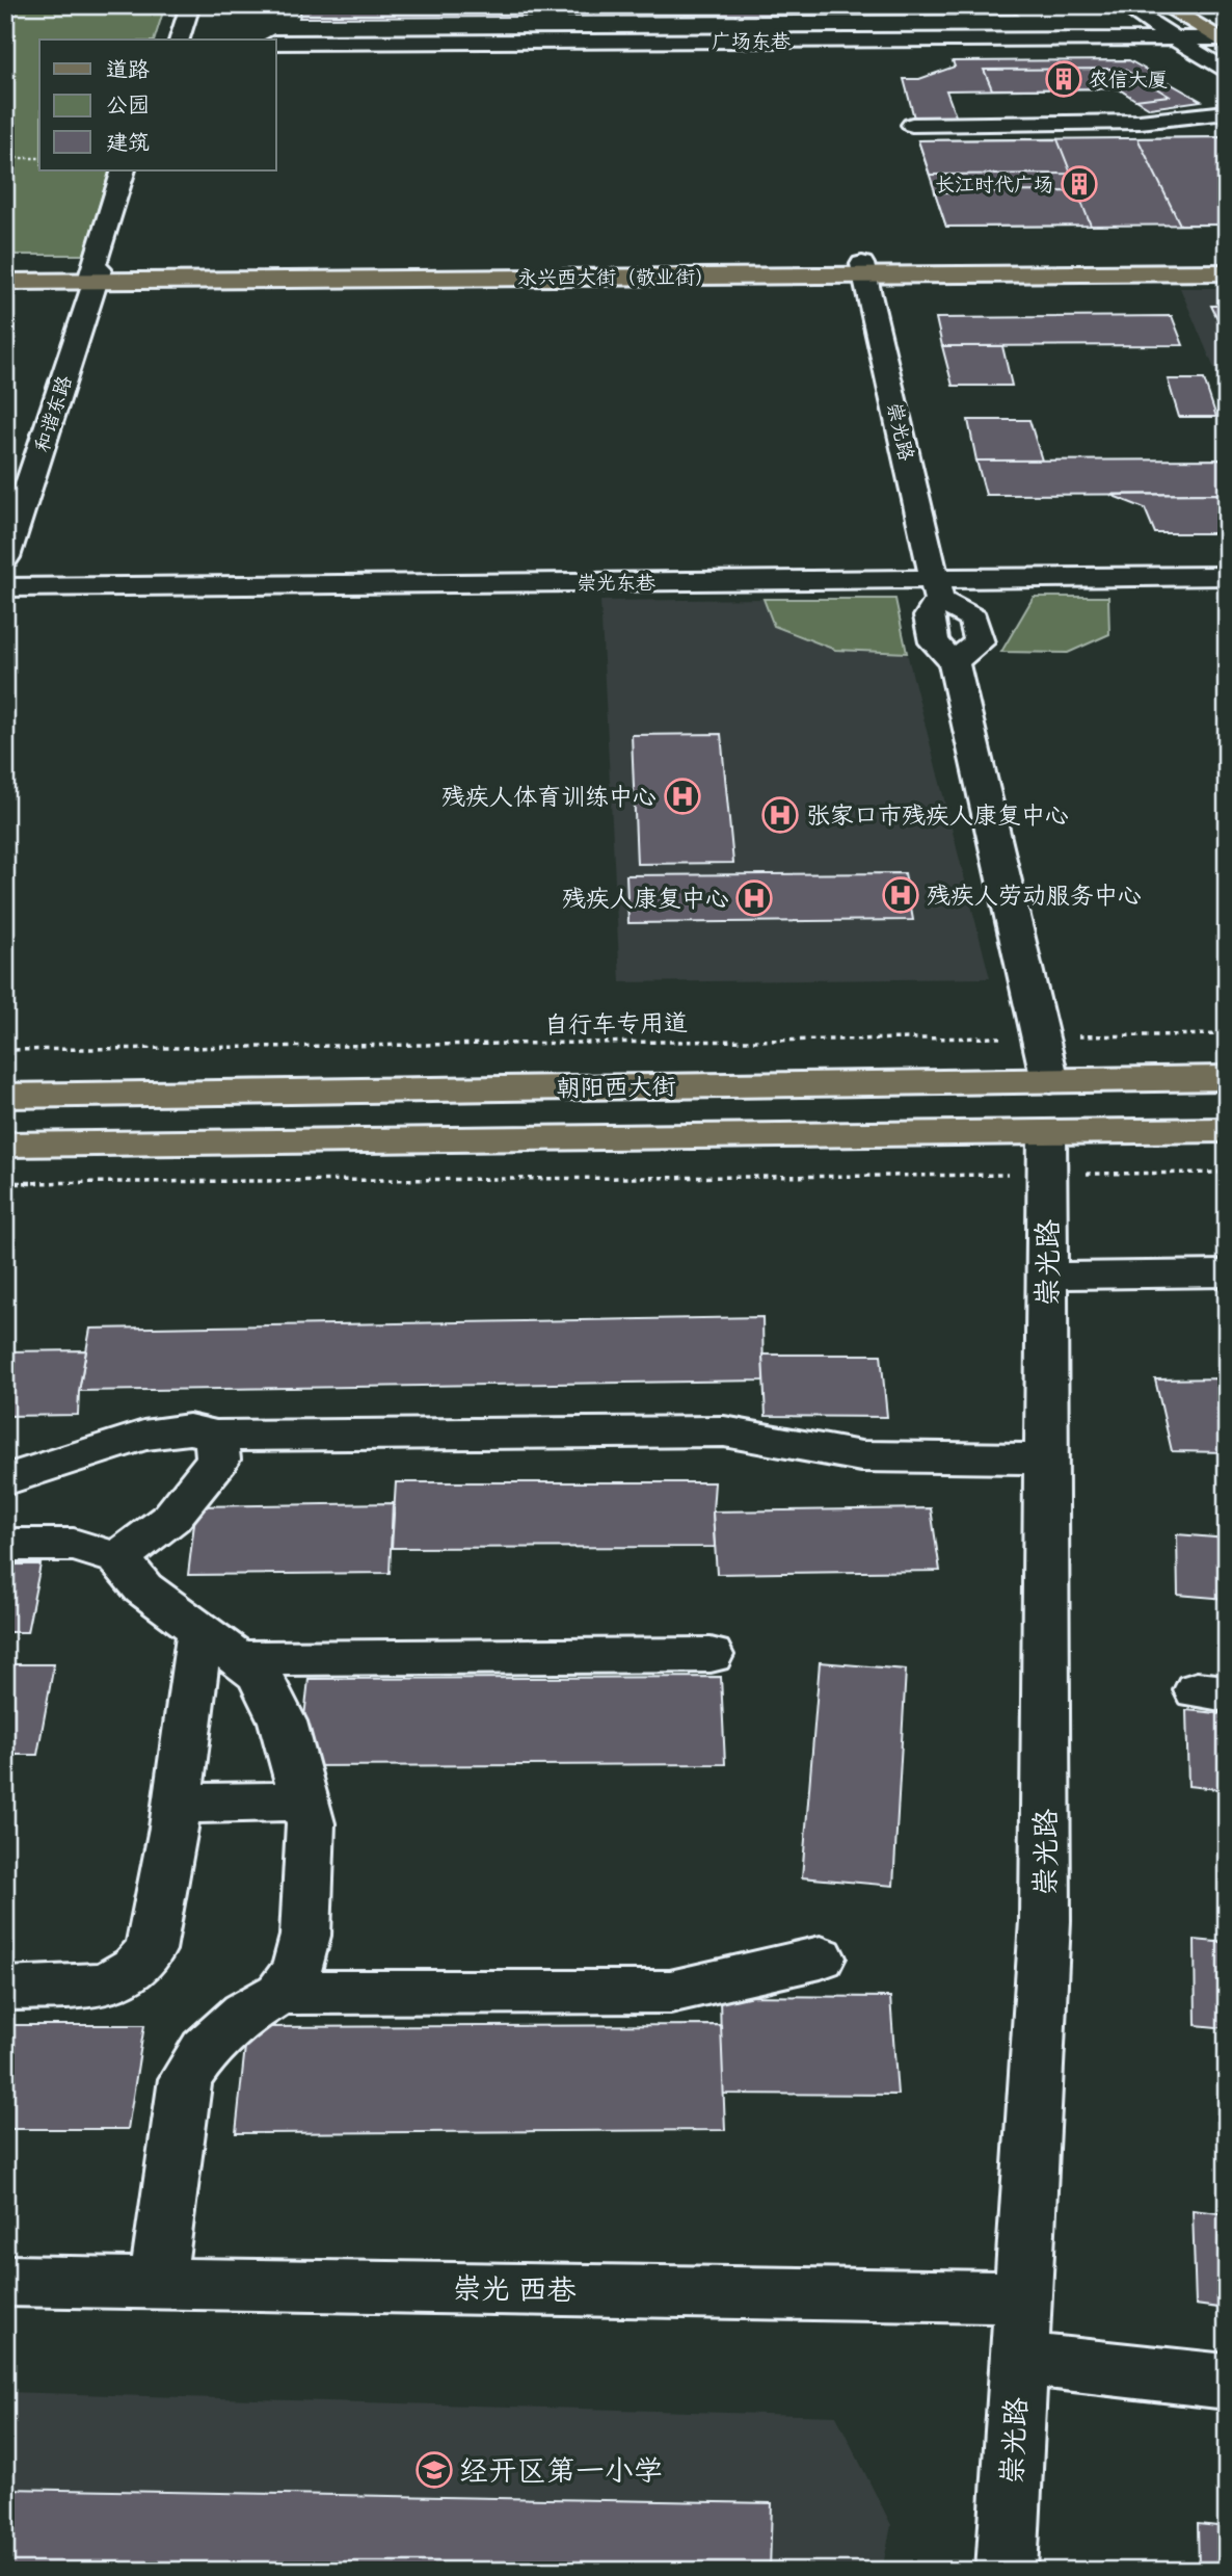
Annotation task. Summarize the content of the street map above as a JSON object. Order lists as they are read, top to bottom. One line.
{"streets":{"main road":["永兴西大街（敬业街）","朝阳西大街"],"street":["广场东巷","和谐东路","崇光路","崇光东巷","崇光 西巷"],"path":["自行车专用道"]},"crossings":[["永兴西大街（敬业街）","和谐东路"],["永兴西大街（敬业街）","崇光路"],["崇光路","崇光东巷"],["崇光路","自行车专用道"],["崇光路","朝阳西大街"],["崇光路","崇光 西巷"]],"places":{"building":["农信大厦","长江时代广场"],"hospital":["残疾人体育训练中心","张家口市残疾人康复中心","残疾人劳动服务中心","残疾人康复中心"],"school or university":["经开区第一小学"]},"legend":["道路","公园","建筑"]}
